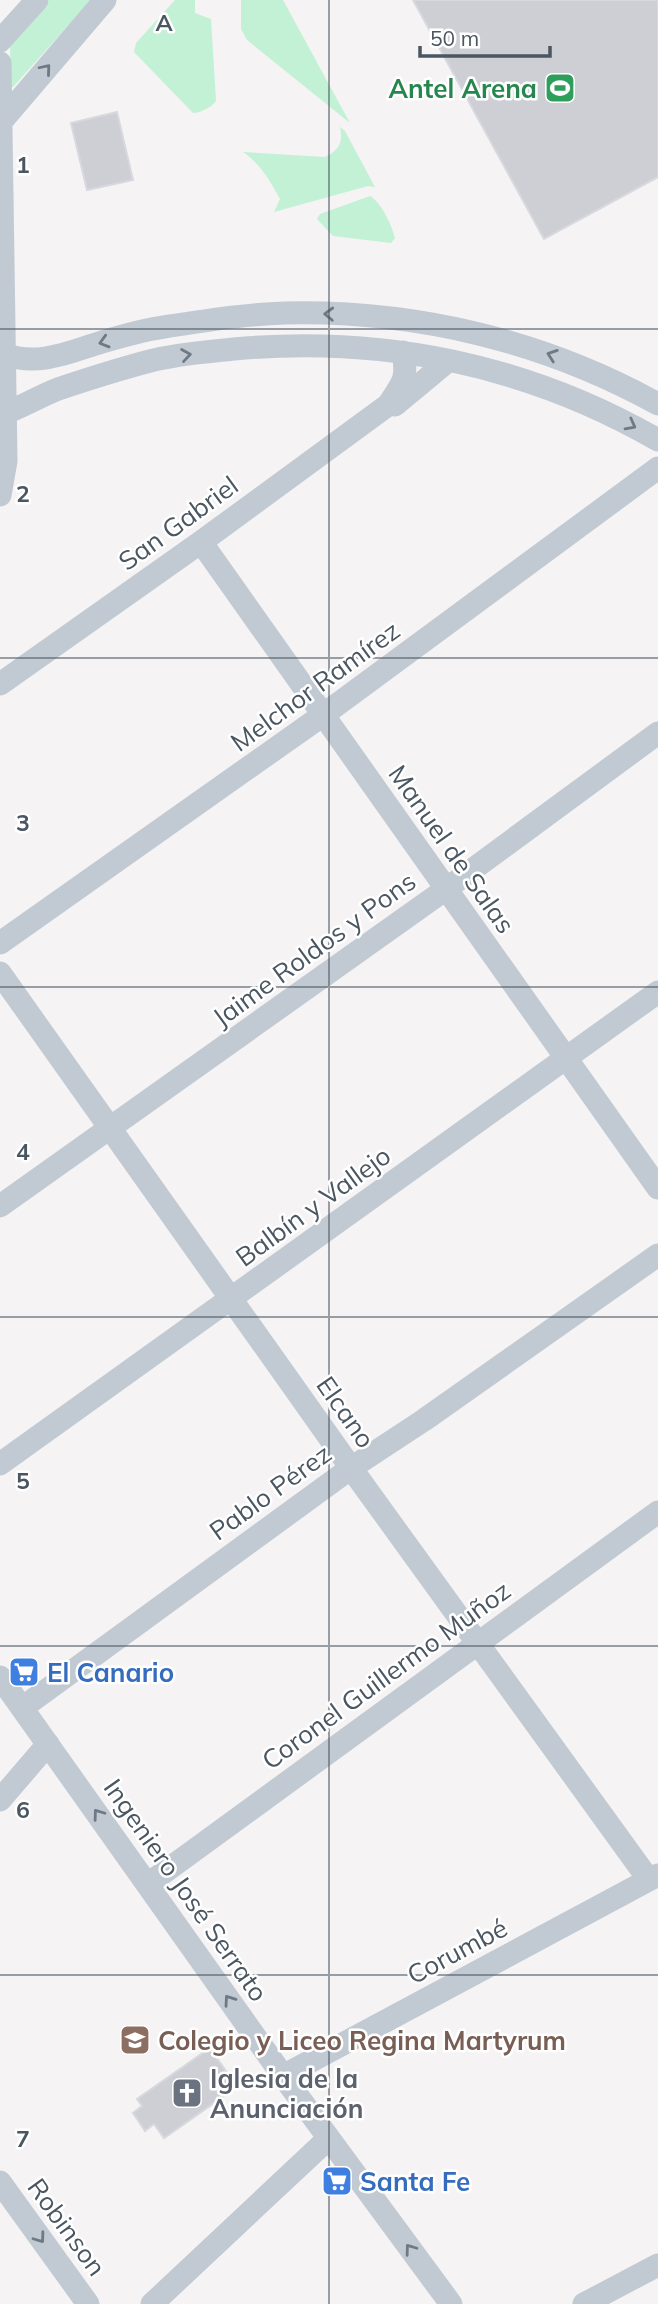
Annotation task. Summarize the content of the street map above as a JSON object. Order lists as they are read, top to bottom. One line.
{"streets":{"street":["San Gabriel","Melchor Ramírez","Manuel de Salas","Jaime Roldos y Pons","Balbín y Vallejo","Elcano","Pablo Pérez","Coronel Guillermo Muñoz","Ingeniero José Serrato","Corumbé","Robinson"]},"crossings":[["San Gabriel","Manuel de Salas"],["Melchor Ramírez","Manuel de Salas"],["Manuel de Salas","Jaime Roldos y Pons"],["Manuel de Salas","Balbín y Vallejo"],["Jaime Roldos y Pons","Elcano"],["Balbín y Vallejo","Elcano"],["Elcano","Pablo Pérez"],["Elcano","Coronel Guillermo Muñoz"],["Elcano","Corumbé"],["Pablo Pérez","Ingeniero José Serrato"],["Coronel Guillermo Muñoz","Ingeniero José Serrato"],["Ingeniero José Serrato","Corumbé"]],"one_way":["Ingeniero José Serrato","Robinson"],"places":{"sports":["Antel Arena"],"supermarket":["El Canario","Santa Fe"],"school or university":["Colegio y Liceo Regina Martyrum"],"church":["Iglesia de la Anunciación"]},"scale_bar":"50 m","grid":{"columns":["A"],"rows":["1","2","3","4","5","6","7"]}}
